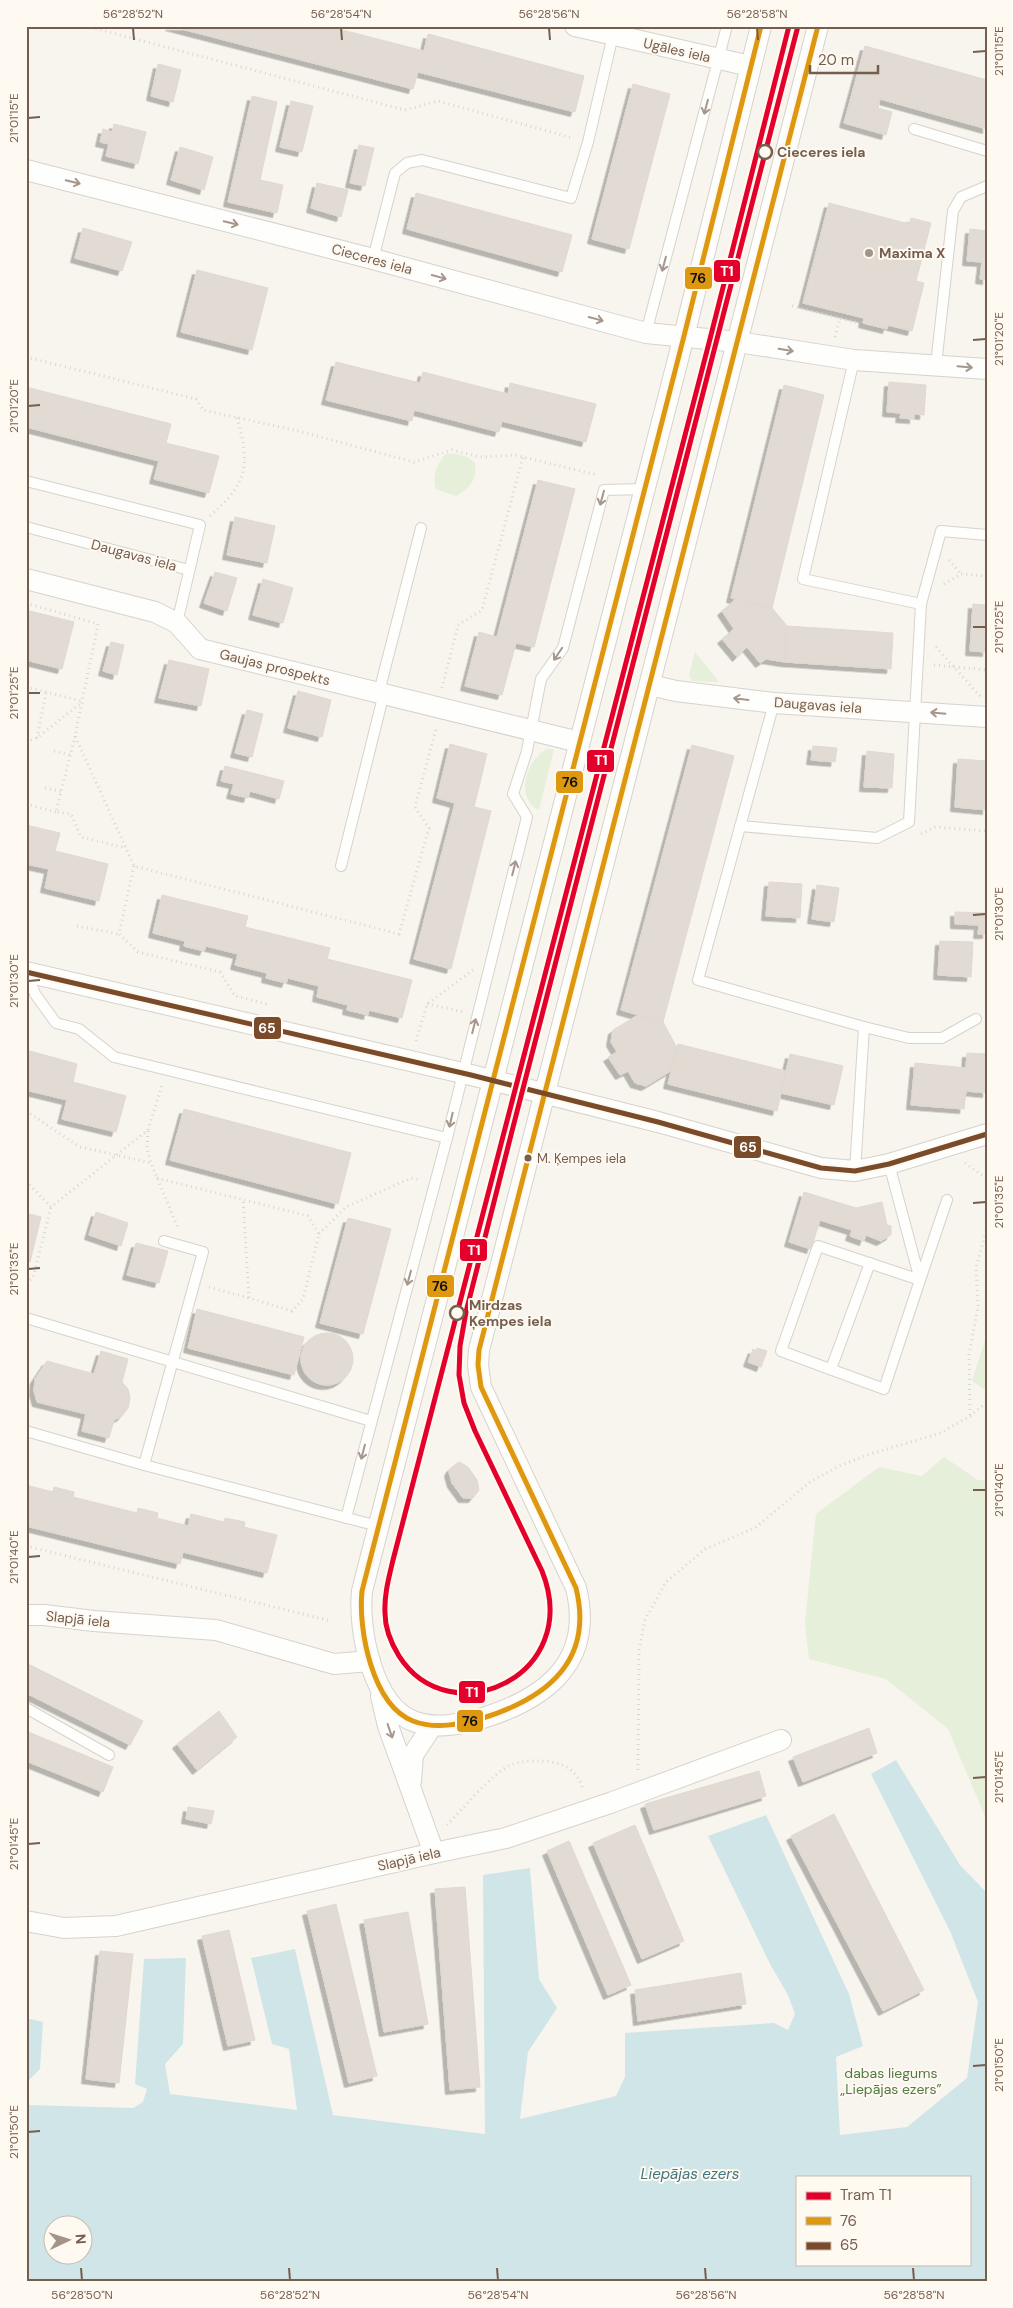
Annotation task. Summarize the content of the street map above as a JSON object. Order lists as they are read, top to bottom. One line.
{"streets":{"street":["Ugāles iela","Cieceres iela","Daugavas iela","Gaujas prospekts","Slapjā iela"]},"crossings":[["Daugavas iela","Gaujas prospekts"]],"one_way":["Cieceres iela"],"water":["Liepājas ezers"],"parks":["dabas liegums „Liepājas ezers”"],"places":["Cieceres iela","Maxima X","M. Ķempes iela","Mirdzas Ķempes iela"],"lines":["tram line T1","transit line 76","transit line 65"],"legend":["Tram T1","76","65"],"scale_bar":"20 m","north":"right","coordinates":["56°28'52\"N","56°28'54\"N","56°28'56\"N","56°28'58\"N","21°01'15\"E","21°01'20\"E","21°01'25\"E","21°01'30\"E","21°01'35\"E","21°01'40\"E","21°01'45\"E","21°01'50\"E","56°28'50\"N"]}
